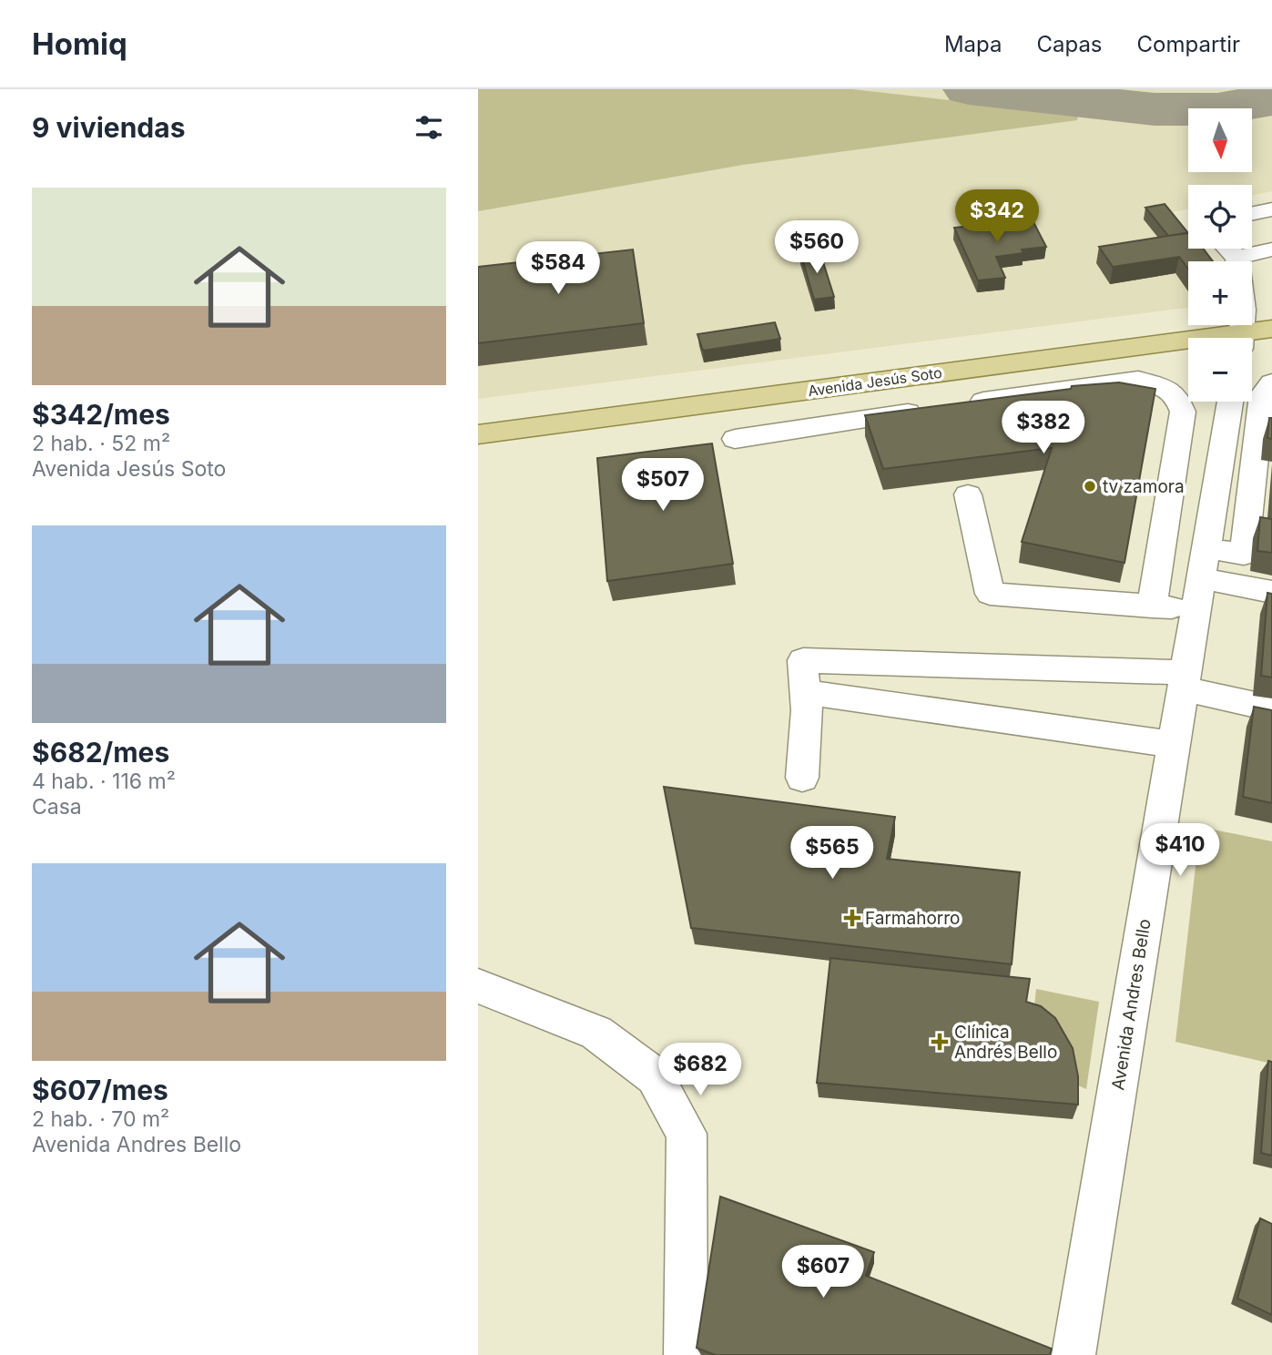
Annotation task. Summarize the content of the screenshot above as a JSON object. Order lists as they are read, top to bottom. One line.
{"streets":{"main road":["Avenida Jesús Soto"],"street":["Avenida Andres Bello"]},"places":{"other":["tv zamora"],"health":["Farmahorro","Clínica Andrés Bello"]},"north":"bottom","page":{"header":"Homiq","nav":["Mapa","Capas","Compartir"],"heading":"9 viviendas","map_buttons":["+","−"],"list":[{"name":"$342/mes","note":"2 hab. · 52 m² · Avenida Jesús Soto"},{"name":"$682/mes","note":"4 hab. · 116 m² · Casa"},{"name":"$607/mes","note":"2 hab. · 70 m² · Avenida Andres Bello"}],"price":["$342","$560","$584","$382","$507","$410","$565","$682","$607"]}}
